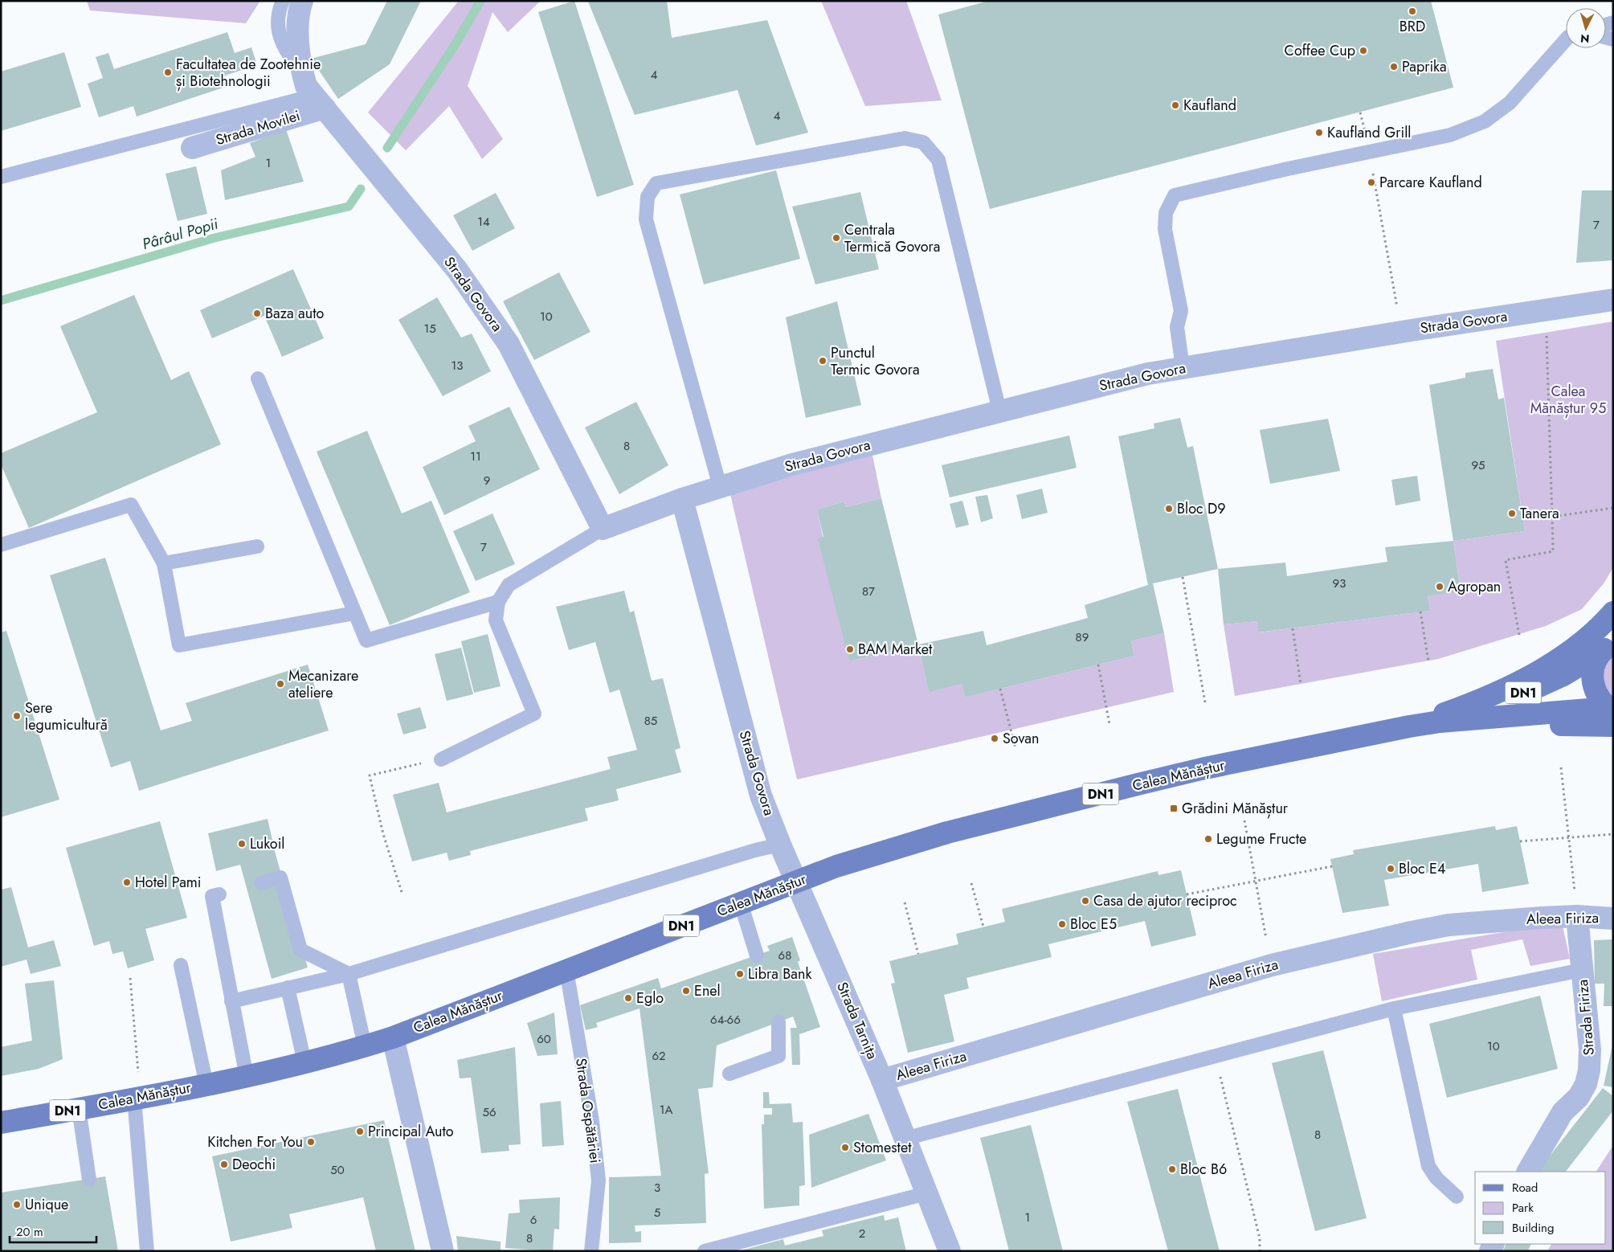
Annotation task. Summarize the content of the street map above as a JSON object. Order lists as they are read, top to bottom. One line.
{"streets":{"main road":["DN1","Calea Mănăștur"],"street":["Strada Movilei","Strada Govora","Aleea Firiza","Strada Firiza","Strada Tarnița"],"lane":["Strada Ospătăriei"]},"crossings":[["Strada Movilei","Strada Govora"],["Strada Govora","Calea Mănăștur"],["Strada Govora","Strada Tarnița"],["Calea Mănăștur","Strada Tarnița"],["Calea Mănăștur","Strada Ospătăriei"],["Aleea Firiza","Strada Firiza"],["Aleea Firiza","Strada Tarnița"]],"water":["Pârâul Popii"],"parks":["Calea Mănăștur 95"],"places":{"other":["BRD","Coffee Cup","Paprika","Facultatea de Zootehnie și Biotehnologii","Kaufland","Kaufland Grill","Parcare Kaufland","Centrala Termică Govora","Baza auto","Punctul Termic Govora","Bloc D9","Tanera","Agropan","BAM Market","Mecanizare ateliere","Sere legumicultură","Sovan","Legume Fructe","Lukoil","Bloc E4","Hotel Pami","Casa de ajutor reciproc","Bloc E5","Libra Bank","Enel","Eglo","Principal Auto","Kitchen For You","Stomestet","Deochi","Bloc B6","Unique"],"transit":["Grădini Mănăștur"]},"house_numbers":["4","4","1","14","7","10","15","13","8","11","95","9","7","93","87","89","85","68","64-66","60","10","62","1A","56","8","50","3","5","1","6","2","8"],"legend":["Road","Park","Building"],"scale_bar":"20 m","north":"bottom"}
